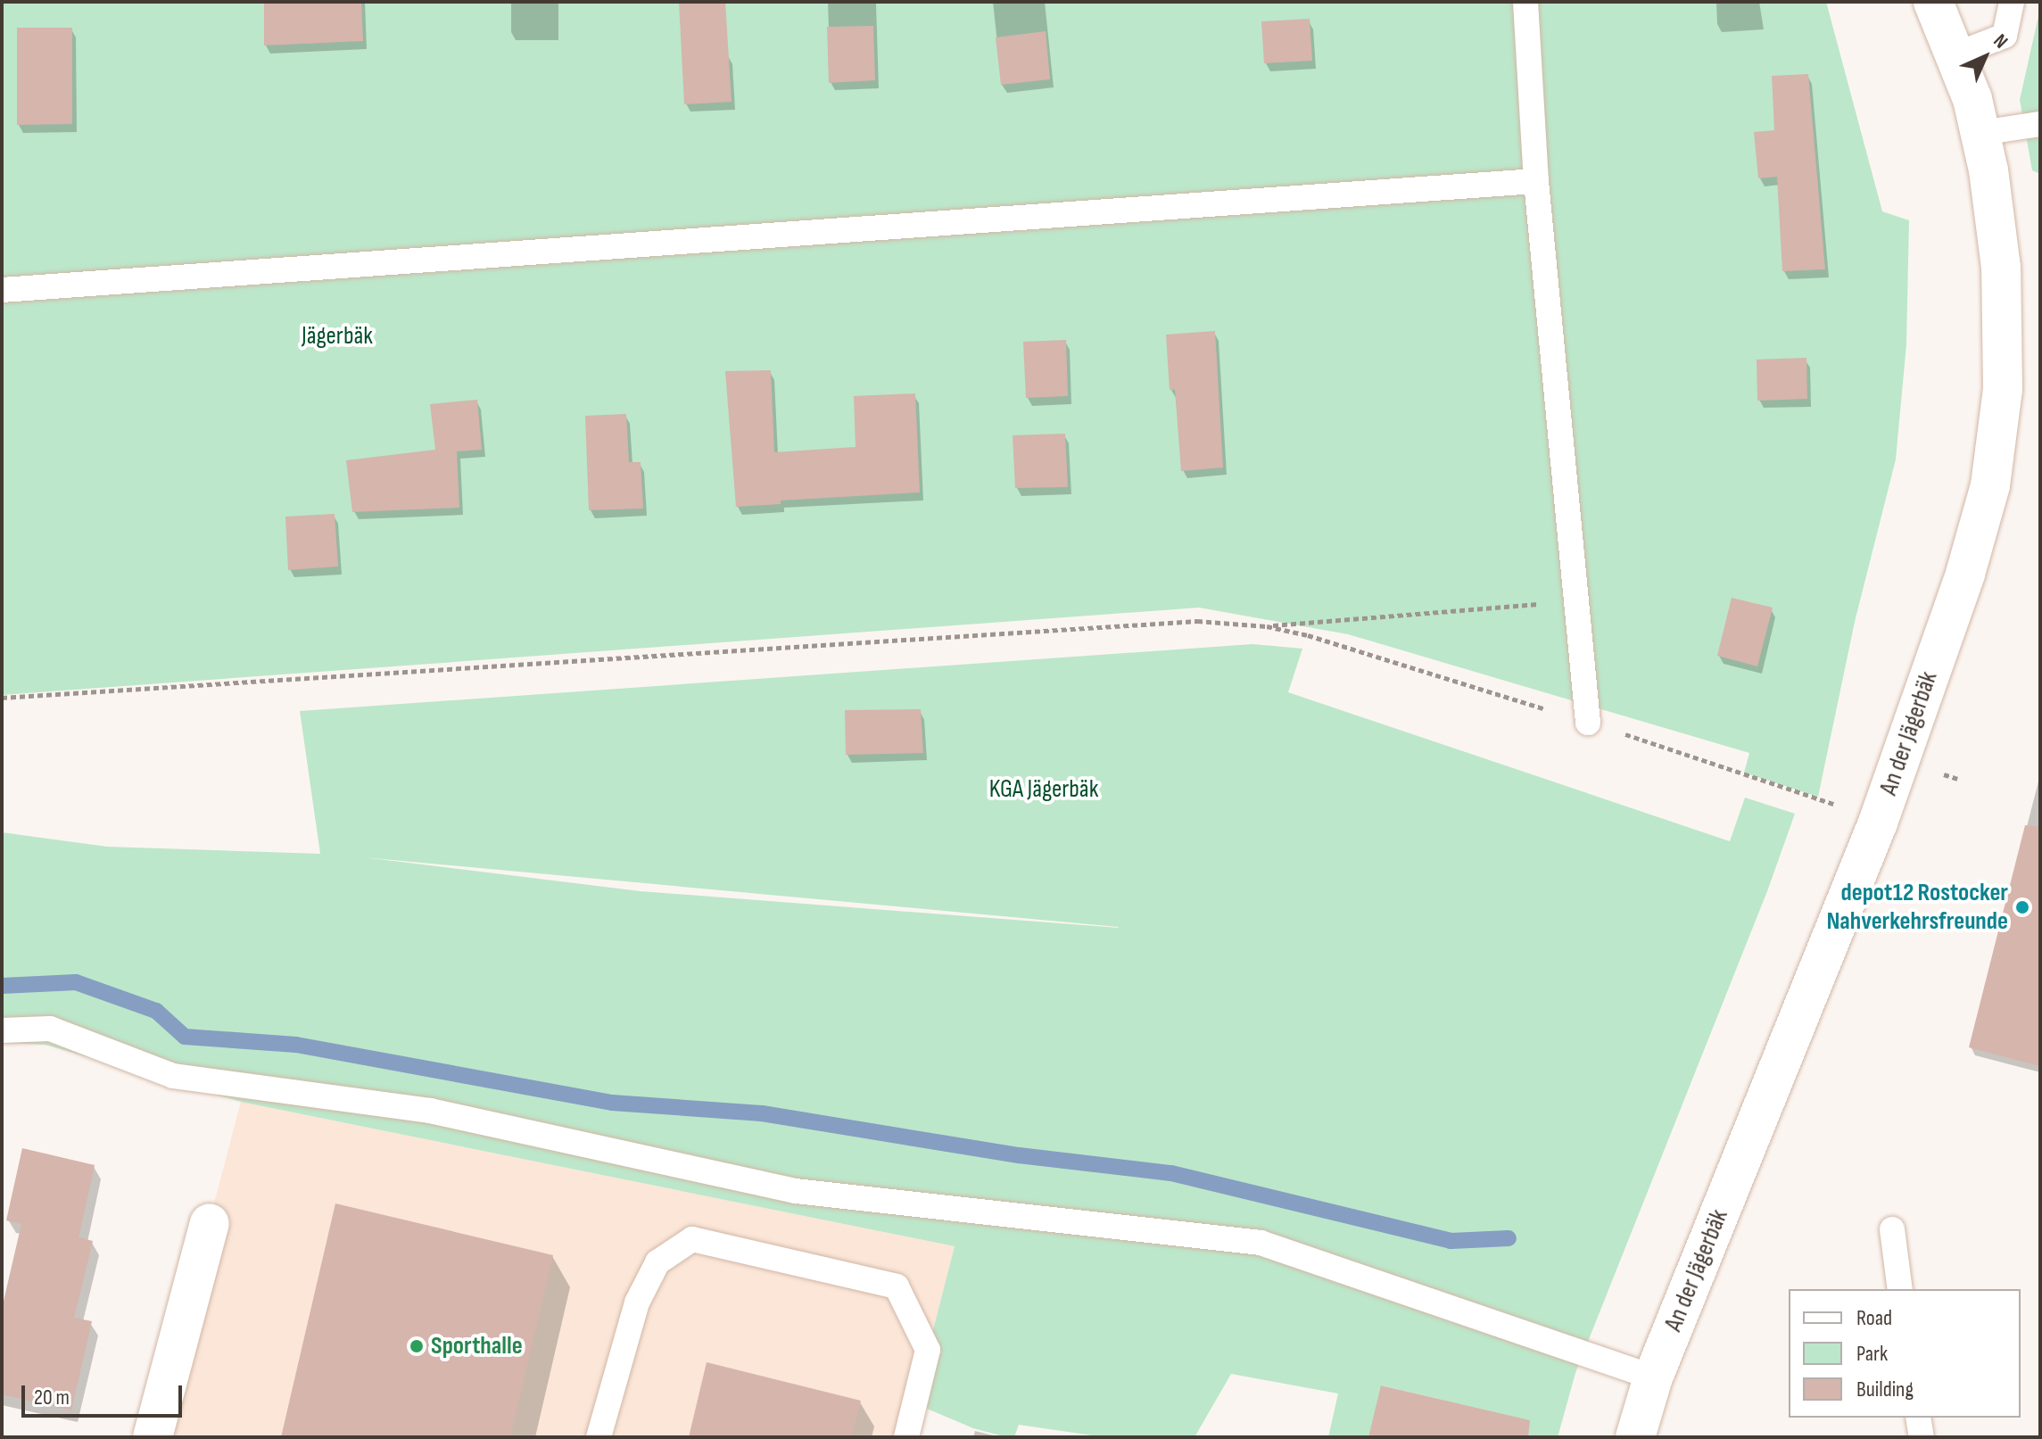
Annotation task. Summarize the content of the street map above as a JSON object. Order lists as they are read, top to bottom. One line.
{"streets":{"street":["An der Jägerbäk"]},"parks":["Jägerbäk","KGA Jägerbäk"],"places":["depot12 Rostocker Nahverkehrsfreunde","Sporthalle"],"legend":["Road","Park","Building"],"scale_bar":"20 m","north":"top right"}
